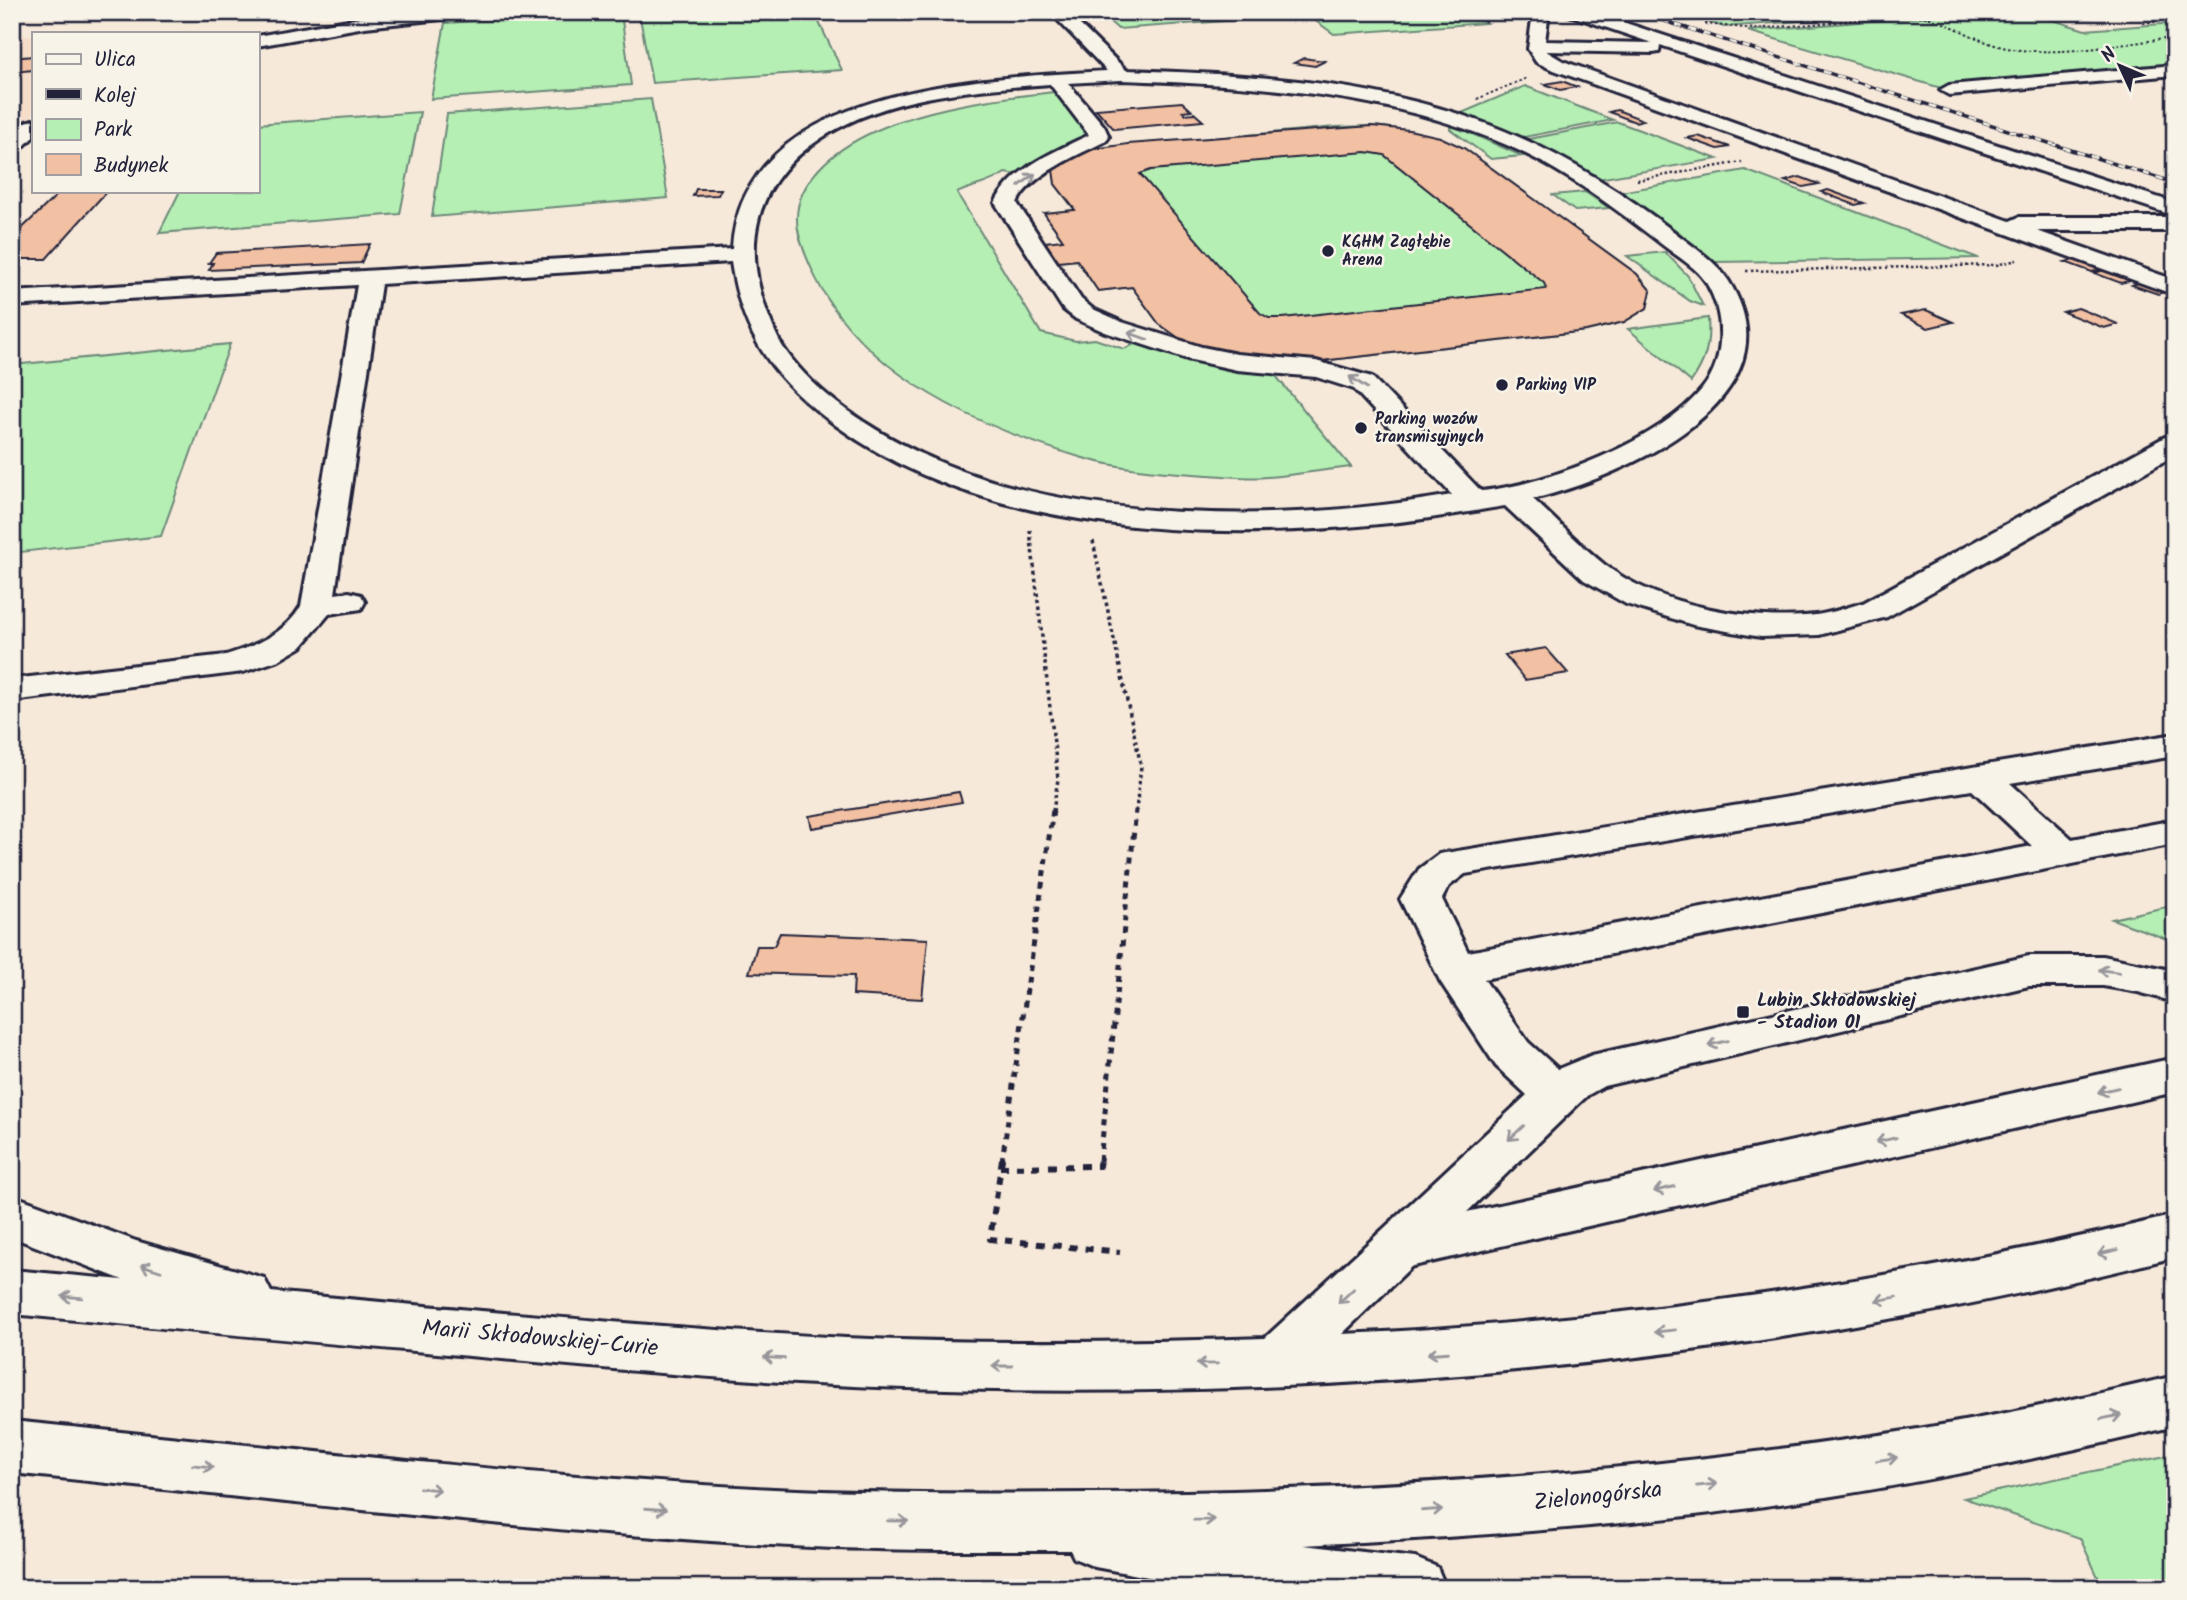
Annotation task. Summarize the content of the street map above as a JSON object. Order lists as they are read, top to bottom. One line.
{"streets":{"main road":["Marii Skłodowskiej-Curie","Zielonogórska"]},"places":{"other":["KGHM Zagłębie Arena","Parking VIP","Parking wozów transmisyjnych"],"transit":["Lubin Skłodowskiej - Stadion 01"]},"legend":["Ulica","Kolej","Park","Budynek"],"north":"top left"}
